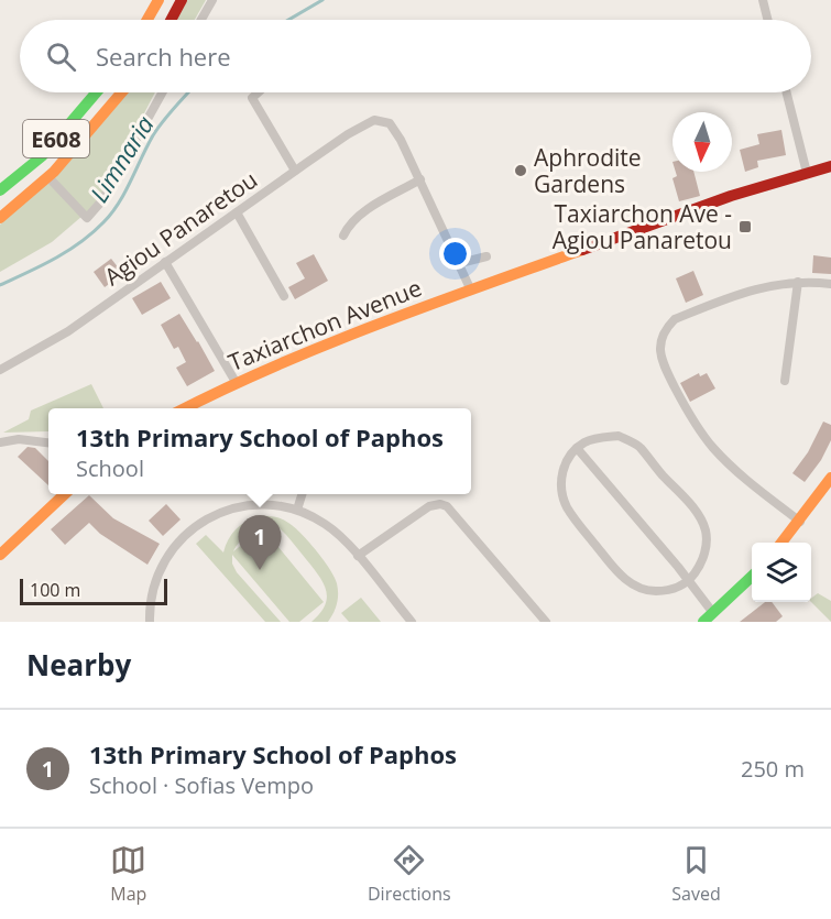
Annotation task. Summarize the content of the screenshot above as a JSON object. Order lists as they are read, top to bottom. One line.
{"streets":{"main road":["E608","Taxiarchon Avenue"],"street":["Agiou Panaretou"]},"water":["Limnaria"],"places":{"other":["Aphrodite Gardens"],"transit":["Taxiarchon Ave - Agiou Panaretou"]},"scale_bar":"100 m","north":"bottom","page":{"search":"Search here","popup":["13th Primary School of Paphos","School"],"pins":"1","scale":"100 m","heading":"Nearby","list":[{"mark":"1","name":"13th Primary School of Paphos","note":"School · Sofias Vempo","value":"250 m"}],"nav":["Map","Directions","Saved"]}}
